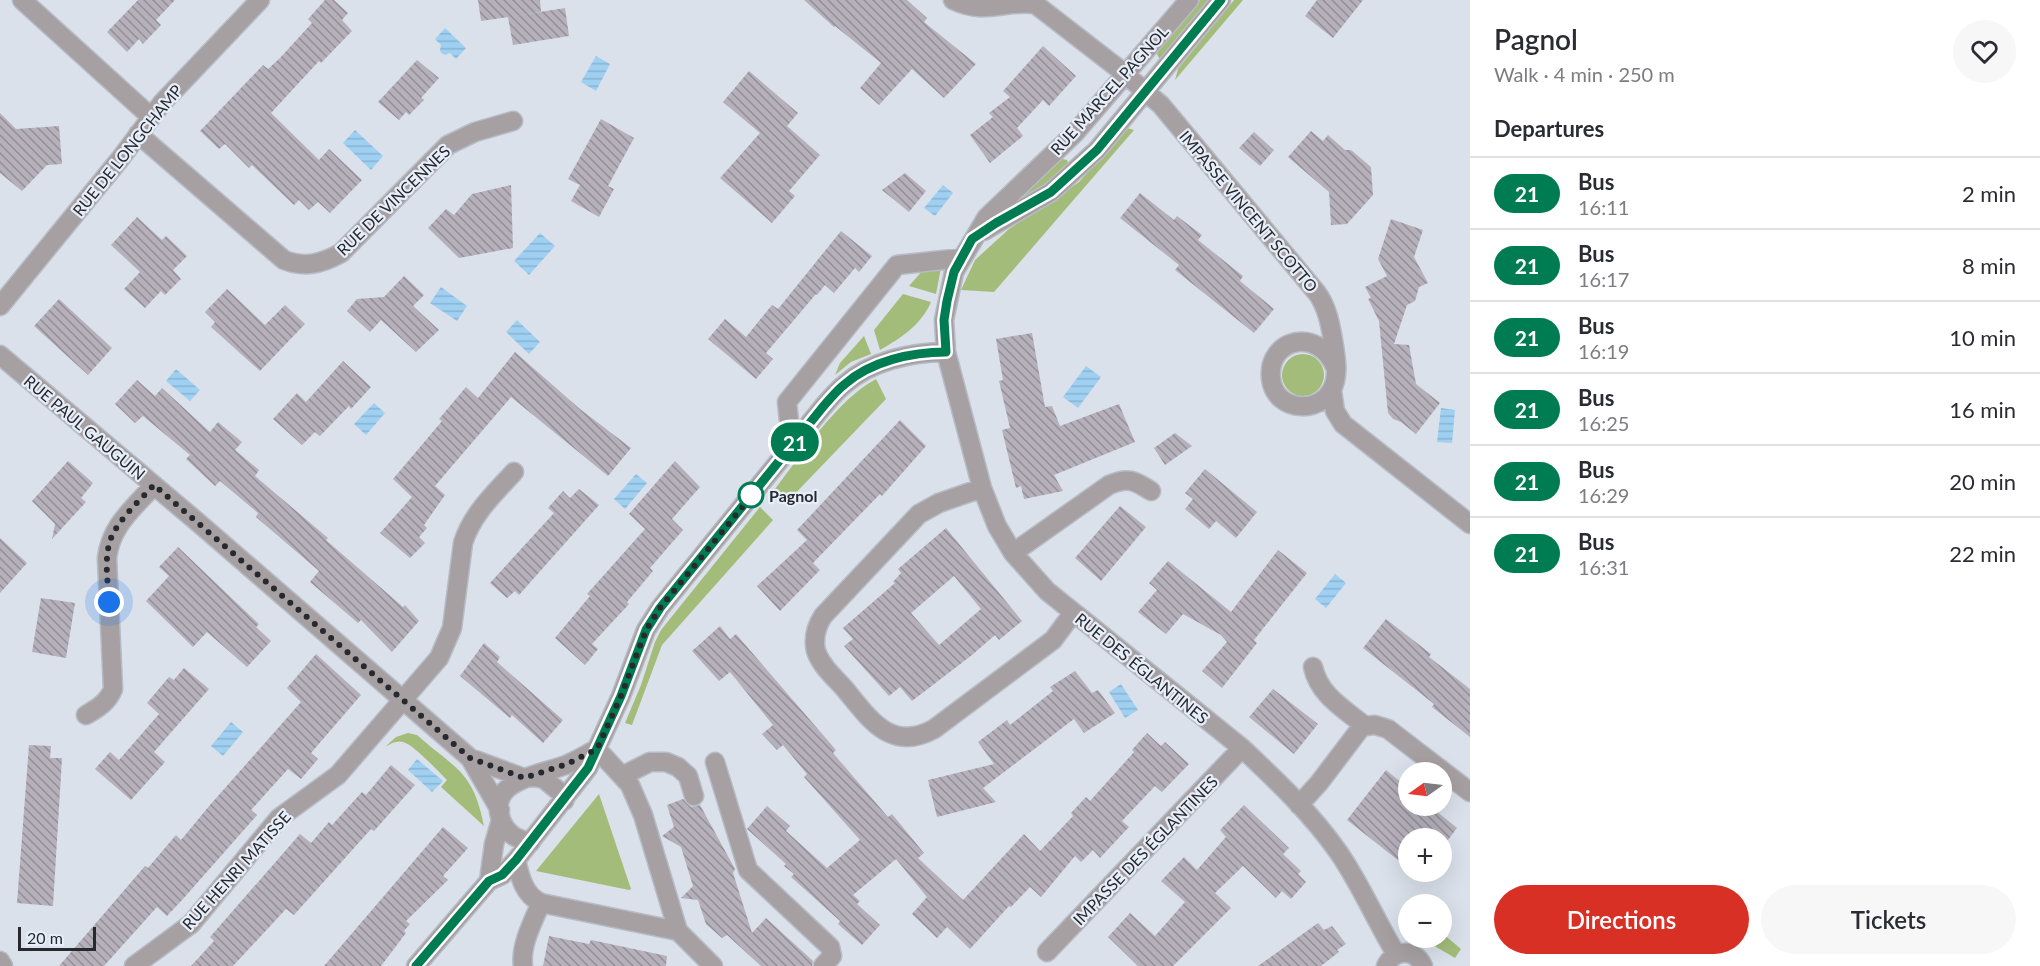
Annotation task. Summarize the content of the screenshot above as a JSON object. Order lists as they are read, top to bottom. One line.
{"streets":{"street":["RUE MARCEL PAGNOL","RUE DE LONGCHAMP","RUE DE VINCENNES","IMPASSE VINCENT SCOTTO","RUE PAUL GAUGUIN","RUE DES ÉGLANTINES","IMPASSE DES ÉGLANTINES","RUE HENRI MATISSE"]},"crossings":[["RUE MARCEL PAGNOL","IMPASSE VINCENT SCOTTO"],["RUE MARCEL PAGNOL","RUE DES ÉGLANTINES"],["RUE DE LONGCHAMP","RUE DE VINCENNES"],["RUE PAUL GAUGUIN","RUE HENRI MATISSE"],["RUE DES ÉGLANTINES","IMPASSE DES ÉGLANTINES"]],"places":["Pagnol"],"lines":["bus line 21"],"scale_bar":"20 m","north":"left","page":{"on_map":"21","heading":[["Pagnol","Walk · 4 min · 250 m"],"Departures"],"list":[{"mark":"21","name":"Bus","note":"16:11","value":"2 min"},{"mark":"21","name":"Bus","note":"16:17","value":"8 min"},{"mark":"21","name":"Bus","note":"16:19","value":"10 min"},{"mark":"21","name":"Bus","note":"16:25","value":"16 min"},{"mark":"21","name":"Bus","note":"16:29","value":"20 min"},{"mark":"21","name":"Bus","note":"16:31","value":"22 min"}],"map_buttons":["+","−"],"buttons":["Directions","Tickets"],"scale":"20 m"}}
